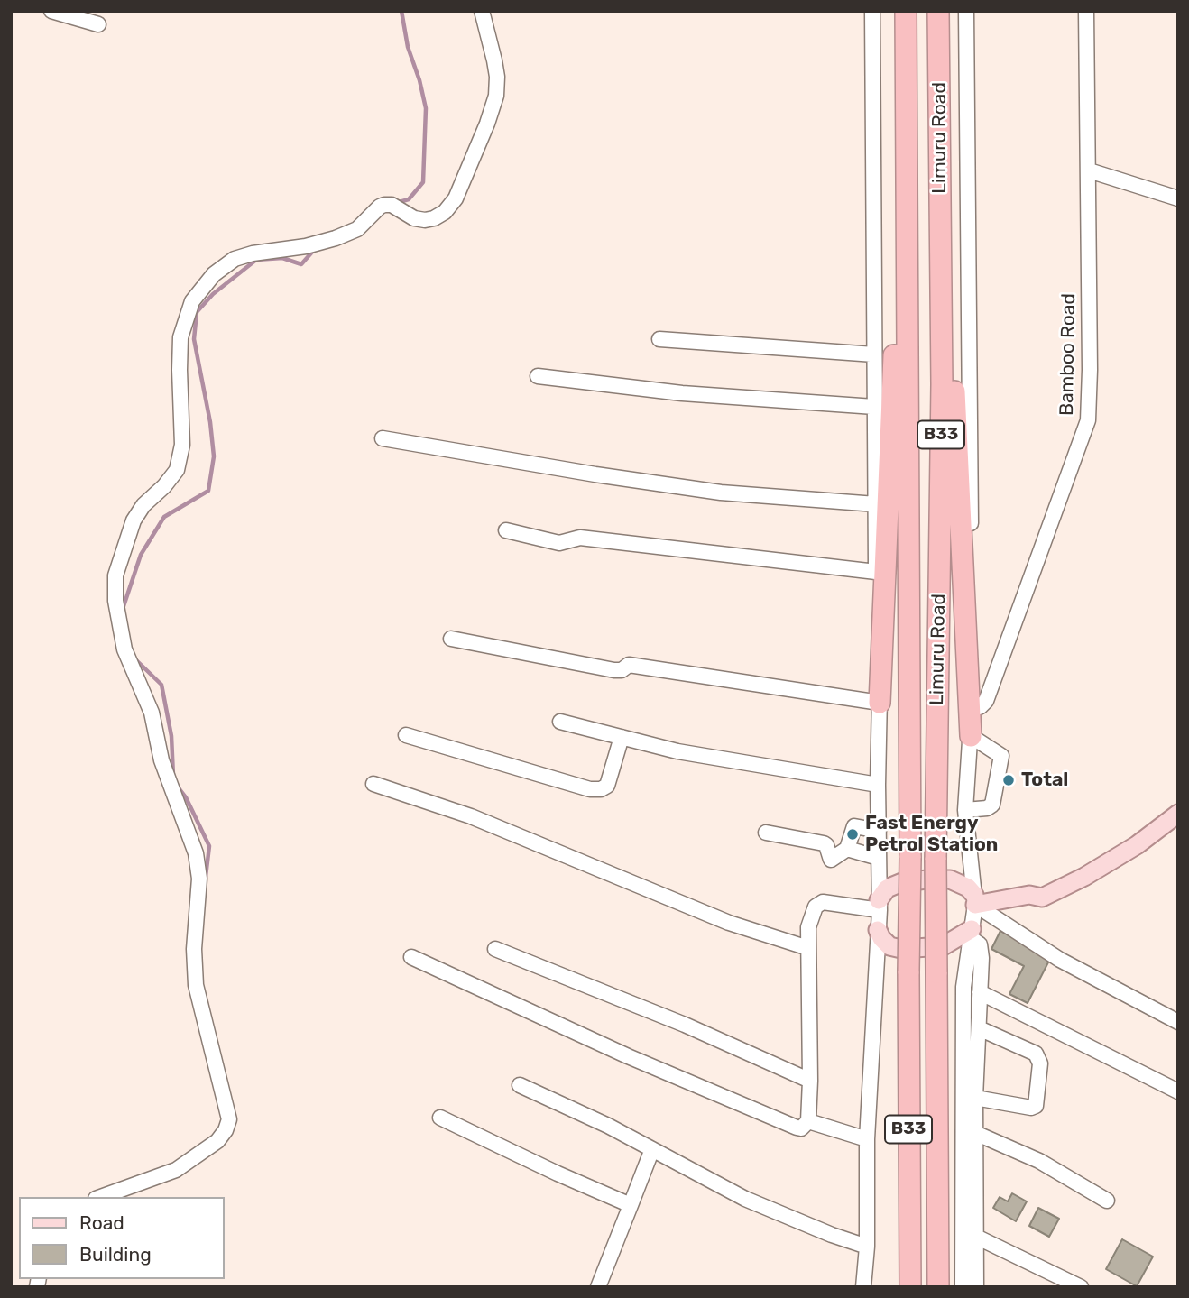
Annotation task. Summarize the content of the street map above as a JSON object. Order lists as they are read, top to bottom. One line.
{"streets":{"highway":["Limuru Road","B33"],"street":["Bamboo Road"]},"places":["Total","Fast Energy Petrol Station"],"legend":["Road","Building"]}
